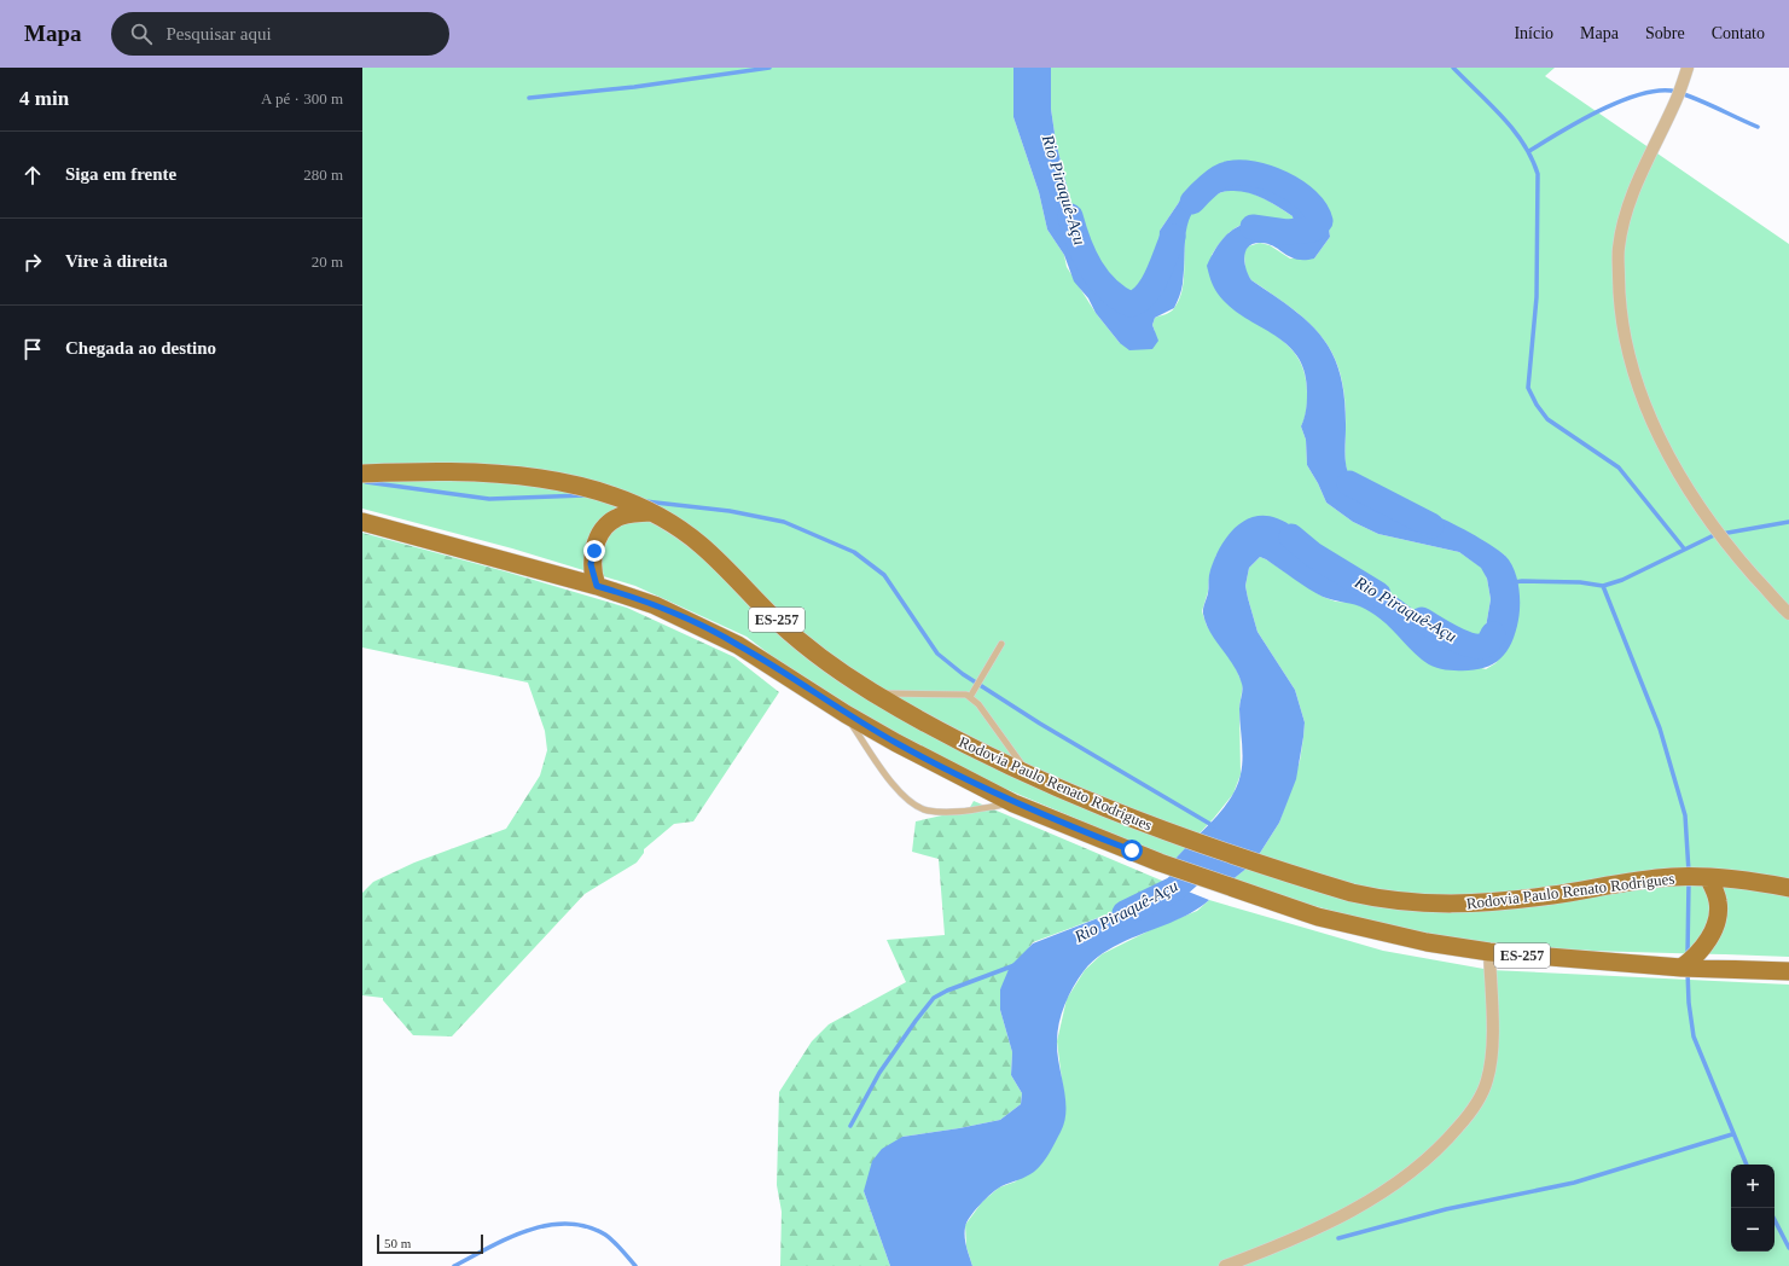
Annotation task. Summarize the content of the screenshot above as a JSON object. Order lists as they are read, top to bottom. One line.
{"streets":{"main road":["ES-257","Rodovia Paulo Renato Rodrigues"]},"water":["Rio Piraquê-Açu"],"scale_bar":"50 m","page":{"header":"Mapa","search":"Pesquisar aqui","nav":["Início","Mapa","Sobre","Contato"],"heading":["4 min","A pé · 300 m"],"list":[["Siga em frente","280 m"],["Vire à direita","20 m"],"Chegada ao destino"],"map_buttons":["+","−"],"scale":"50 m"}}
